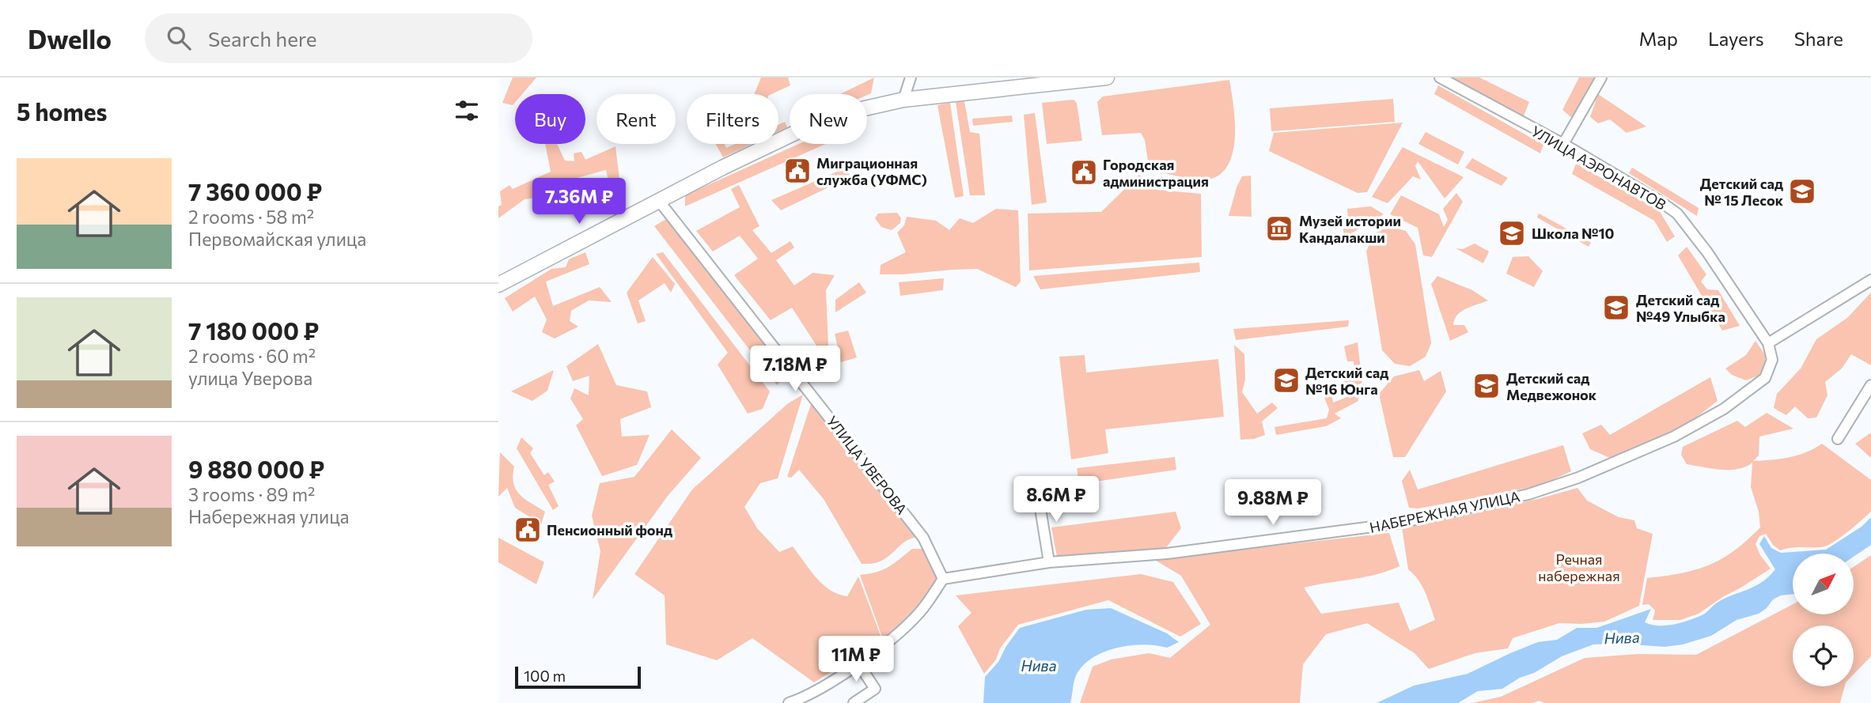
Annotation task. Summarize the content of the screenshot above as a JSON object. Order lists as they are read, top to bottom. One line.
{"streets":{"street":["УЛИЦА АЭРОНАВТОВ","УЛИЦА УВЕРОВА","НАБЕРЕЖНАЯ УЛИЦА"]},"crossings":[["УЛИЦА АЭРОНАВТОВ","НАБЕРЕЖНАЯ УЛИЦА"],["УЛИЦА УВЕРОВА","НАБЕРЕЖНАЯ УЛИЦА"]],"water":["Нива"],"parks":["Речная набережная"],"places":{"public building":["Миграционная служба (УФМС)","Городская администрация","Пенсионный фонд"],"school or university":["Детский сад № 15 Лесок","Школа №10","Детский сад №49 Улыбка","Детский сад №16 Юнга","Детский сад Медвежонок"],"museum":["Музей истории Кандалакши"]},"scale_bar":"100 m","north":"top right","page":{"header":"Dwello","search":"Search here","nav":["Map","Layers","Share"],"heading":"5 homes","chip":["Buy","Rent","Filters","New"],"list":[{"name":"7 360 000 ₽","note":"2 rooms · 58 m² · Первомайская улица"},{"name":"7 180 000 ₽","note":"2 rooms · 60 m² · улица Уверова"},{"name":"9 880 000 ₽","note":"3 rooms · 89 m² · Набережная улица"}],"price":["7.36M ₽","7.18M ₽","8.6M ₽","9.88M ₽","11M ₽"],"scale":"100 m"}}
